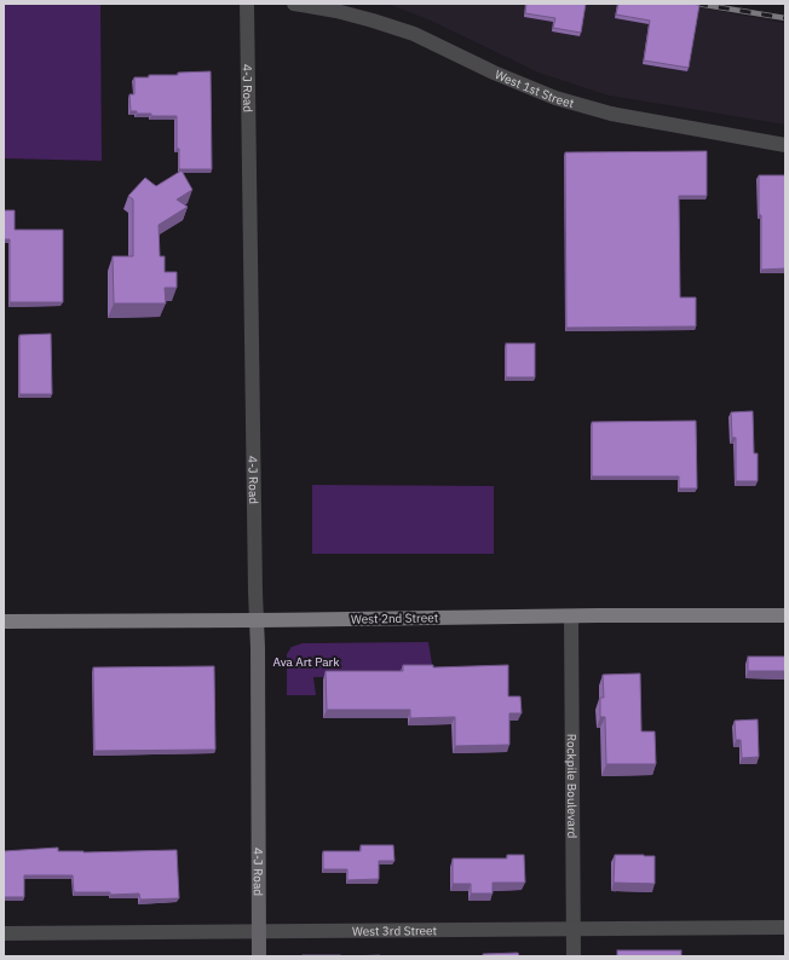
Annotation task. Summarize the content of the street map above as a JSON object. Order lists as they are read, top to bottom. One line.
{"streets":{"main road":["4-J Road","West 2nd Street"],"street":["West 1st Street","Rockpile Boulevard","West 3rd Street"]},"crossings":[["4-J Road","West 2nd Street"],["4-J Road","West 3rd Street"],["West 2nd Street","Rockpile Boulevard"],["Rockpile Boulevard","West 3rd Street"]],"parks":["Ava Art Park"]}
